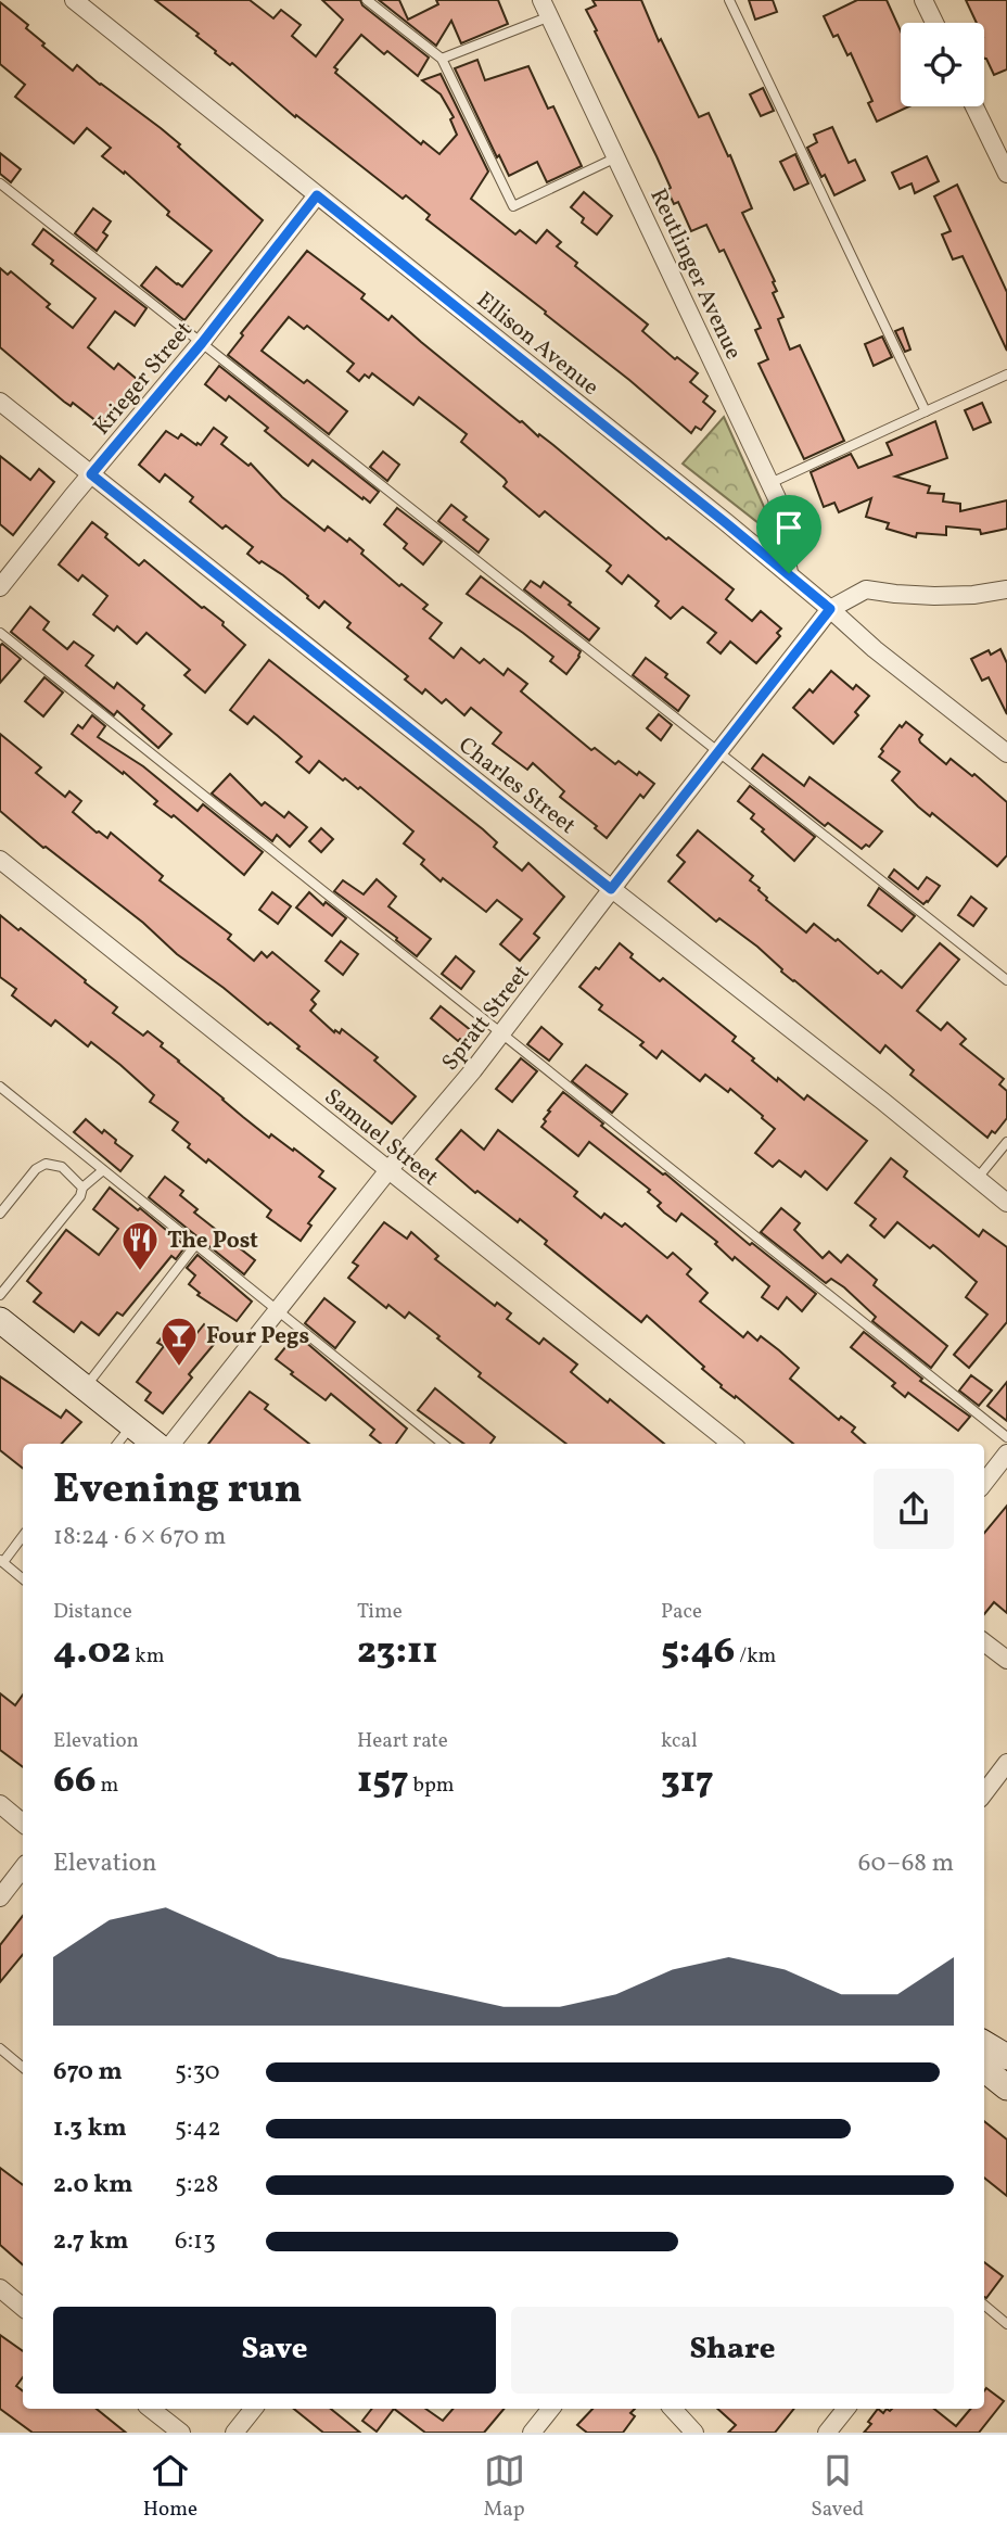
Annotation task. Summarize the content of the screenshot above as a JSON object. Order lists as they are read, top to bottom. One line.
{"streets":{"street":["Reutlinger Avenue","Ellison Avenue","Krieger Street","Charles Street","Spratt Street","Samuel Street"]},"crossings":[["Reutlinger Avenue","Ellison Avenue"],["Ellison Avenue","Krieger Street"],["Ellison Avenue","Spratt Street"],["Krieger Street","Charles Street"],["Charles Street","Spratt Street"],["Spratt Street","Samuel Street"]],"places":{"restaurant":["The Post"],"bar":["Four Pegs"]},"page":{"heading":["Evening run","18:24 · 6 × 670 m"],"stats":[["Distance","4.02 km"],["Time","23:11"],["Pace","5:46 /km"],["Elevation","66 m"],["Heart rate","157 bpm"],["kcal","317"]],"chart":["Elevation","60–68 m"],"list":[{"name":"670 m","note":"5:30"},{"name":"1.3 km","note":"5:42"},{"name":"2.0 km","note":"5:28"},{"name":"2.7 km","note":"6:13"}],"buttons":["Save","Share"],"tabs":["Home","Map","Saved"]}}
